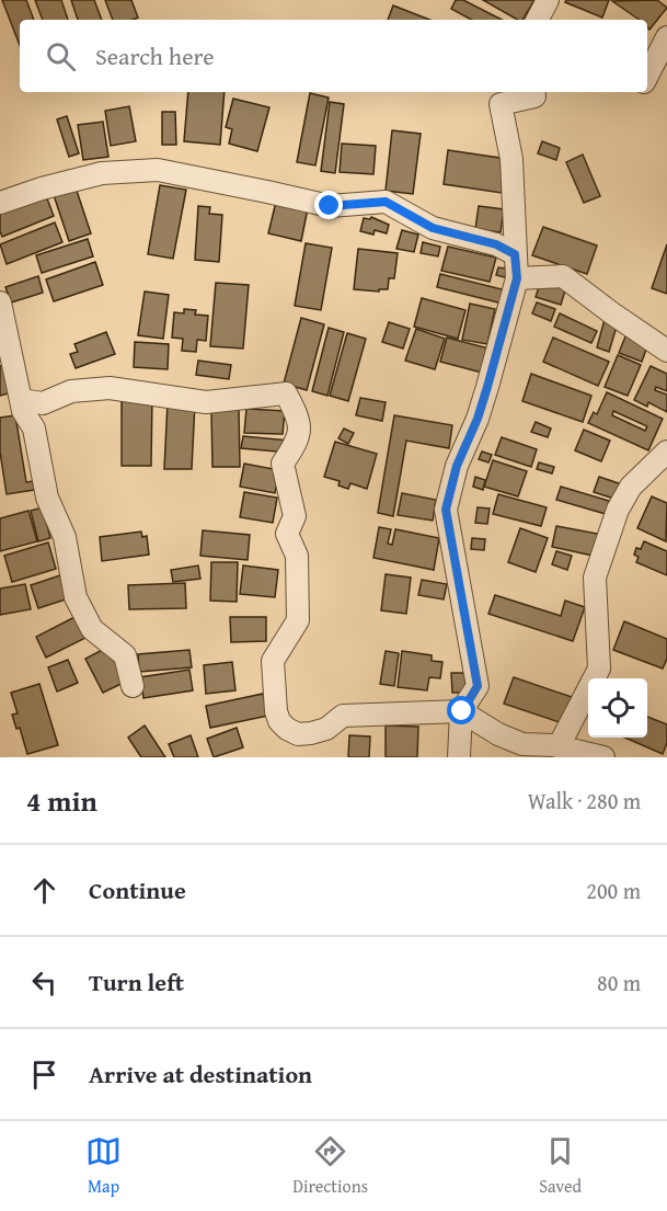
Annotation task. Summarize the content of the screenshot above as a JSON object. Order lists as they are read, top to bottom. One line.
{"page":{"search":"Search here","heading":["4 min","Walk · 280 m"],"list":[["Continue","200 m"],["Turn left","80 m"],"Arrive at destination"],"nav":["Map","Directions","Saved"]}}
